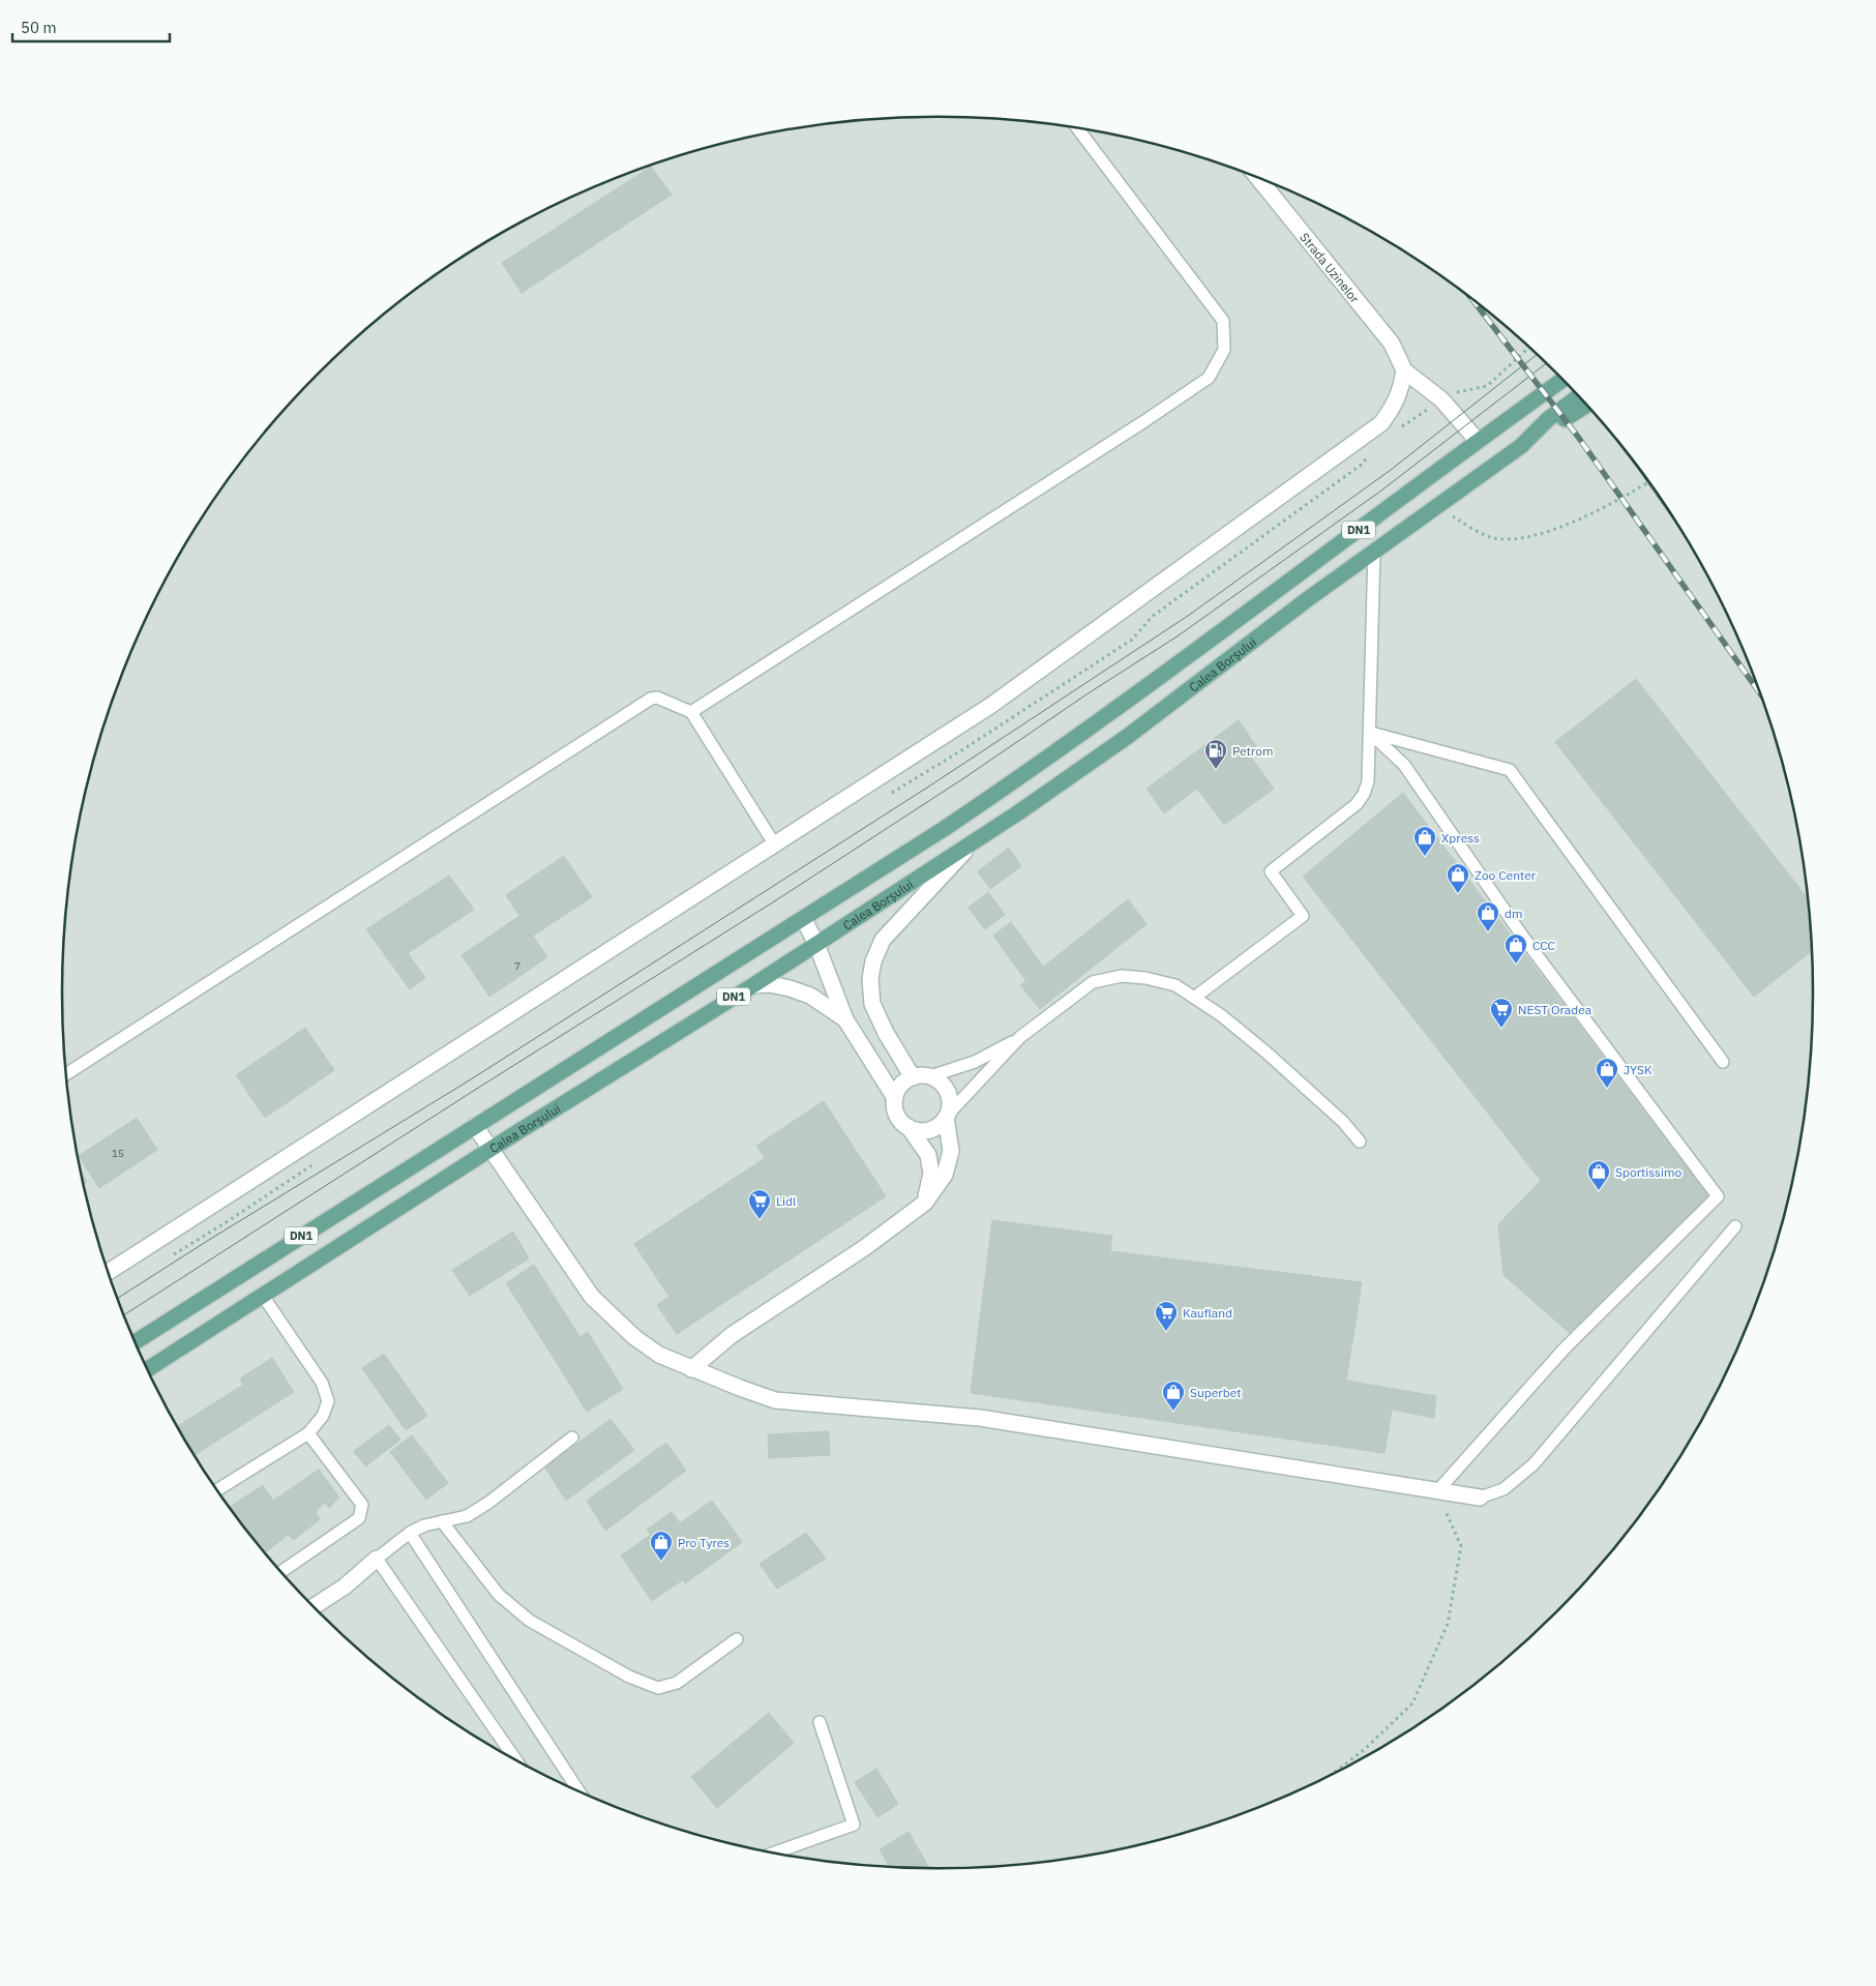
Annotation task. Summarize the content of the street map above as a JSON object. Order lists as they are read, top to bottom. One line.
{"streets":{"main road":["DN1","Calea Borșului"],"street":["Strada Uzinelor"]},"places":{"fuel station":["Petrom"],"shop":["Xpress","Zoo Center","dm","CCC","JYSK","Sportissimo","Superbet","Pro Tyres"],"supermarket":["NEST Oradea","Lidl","Kaufland"]},"house_numbers":["7","15"],"scale_bar":"50 m"}
